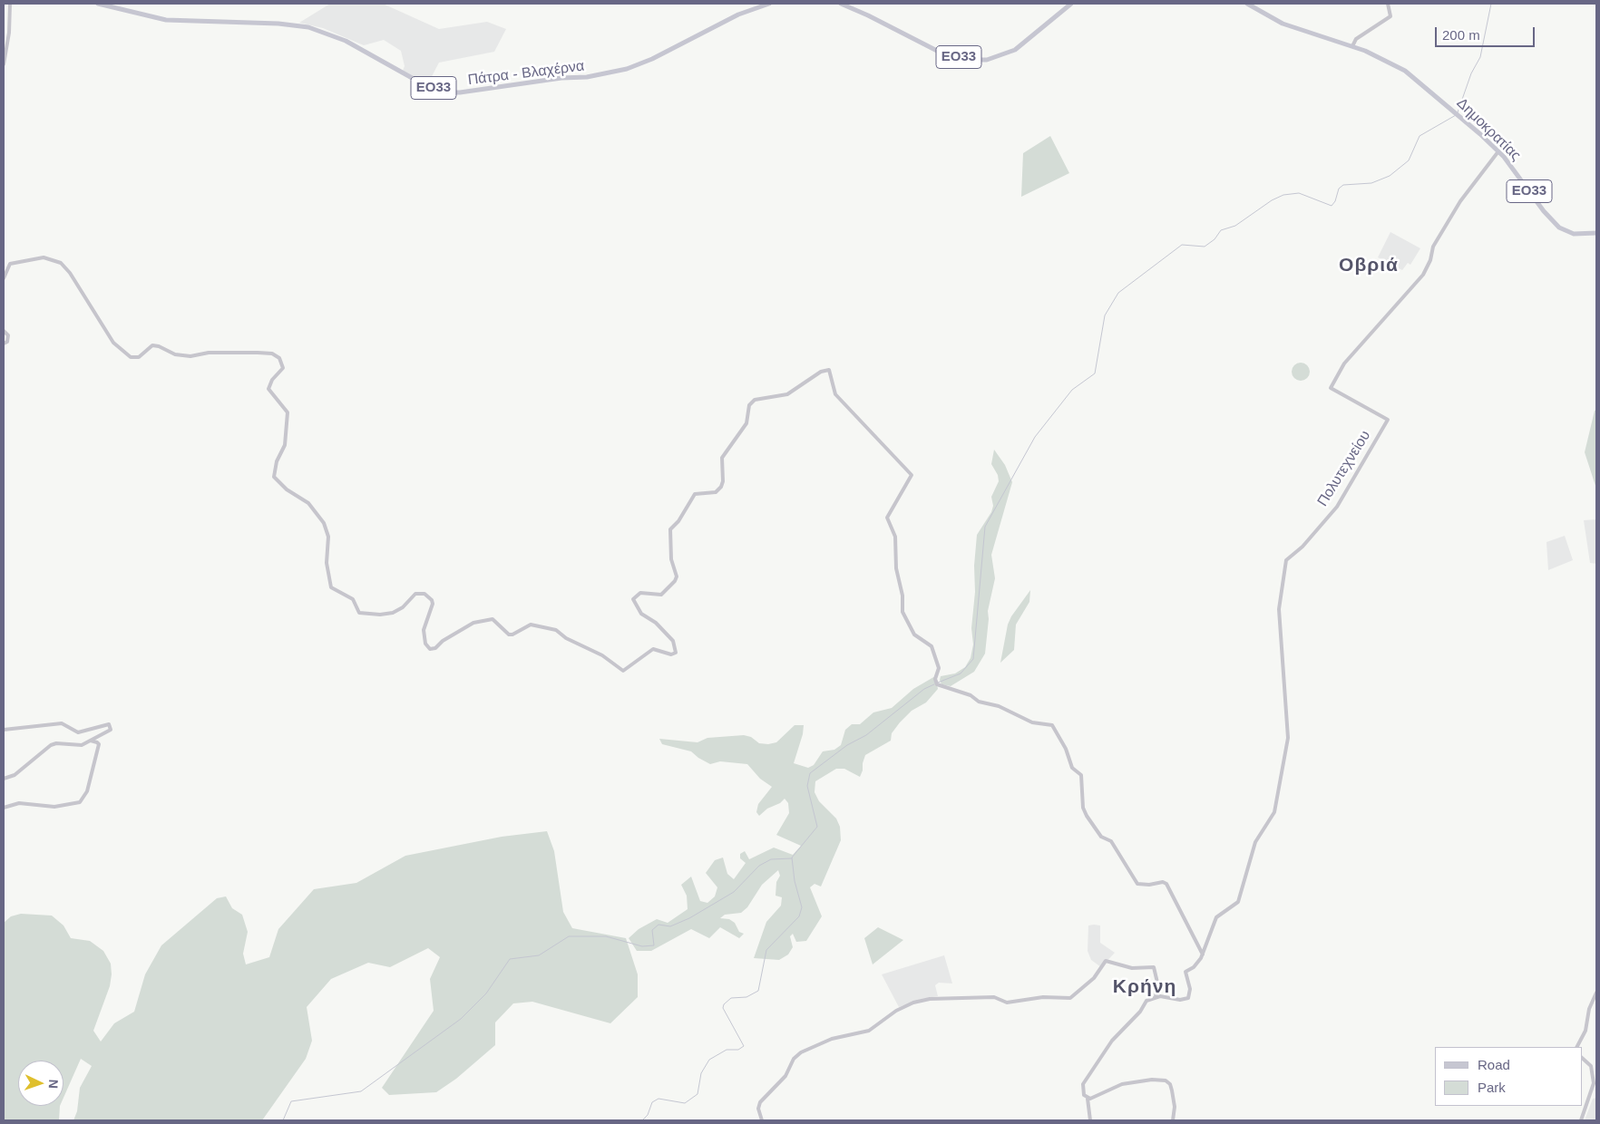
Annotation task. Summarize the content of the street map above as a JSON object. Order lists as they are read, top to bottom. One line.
{"streets":{"main road":["ΕΟ33","Πάτρα - Βλαχέρνα","Δημοκρατίας"],"street":["Πολυτεχνείου"]},"crossings":[["ΕΟ33","Δημοκρατίας"],["Δημοκρατίας","Πολυτεχνείου"]],"districts":["Οβριά","Κρήνη"],"legend":["Road","Park"],"scale_bar":"200 m","north":"right"}
